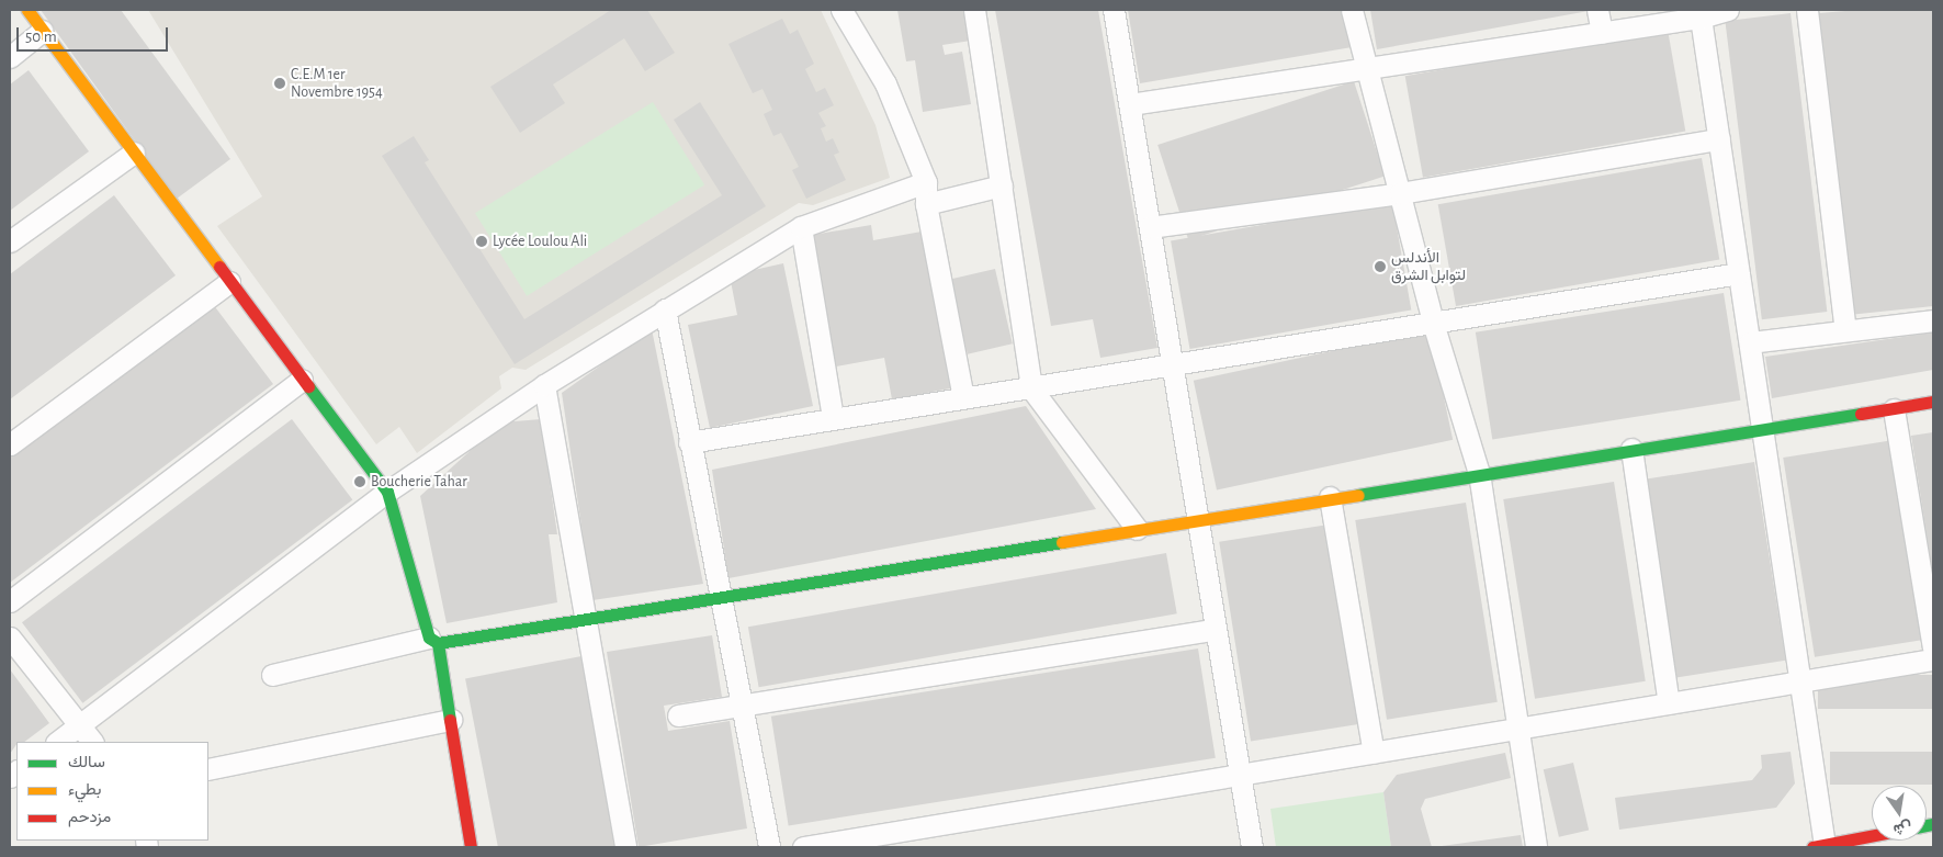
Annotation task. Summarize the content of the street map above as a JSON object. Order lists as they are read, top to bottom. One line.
{"places":["C.E.M 1er Novembre 1954","Lycée Loulou Ali","الأندلس لتوابل الشرق","Boucherie Tahar"],"legend":["سالك","بطيء","مزدحم"],"scale_bar":"50 m","north":"bottom"}
